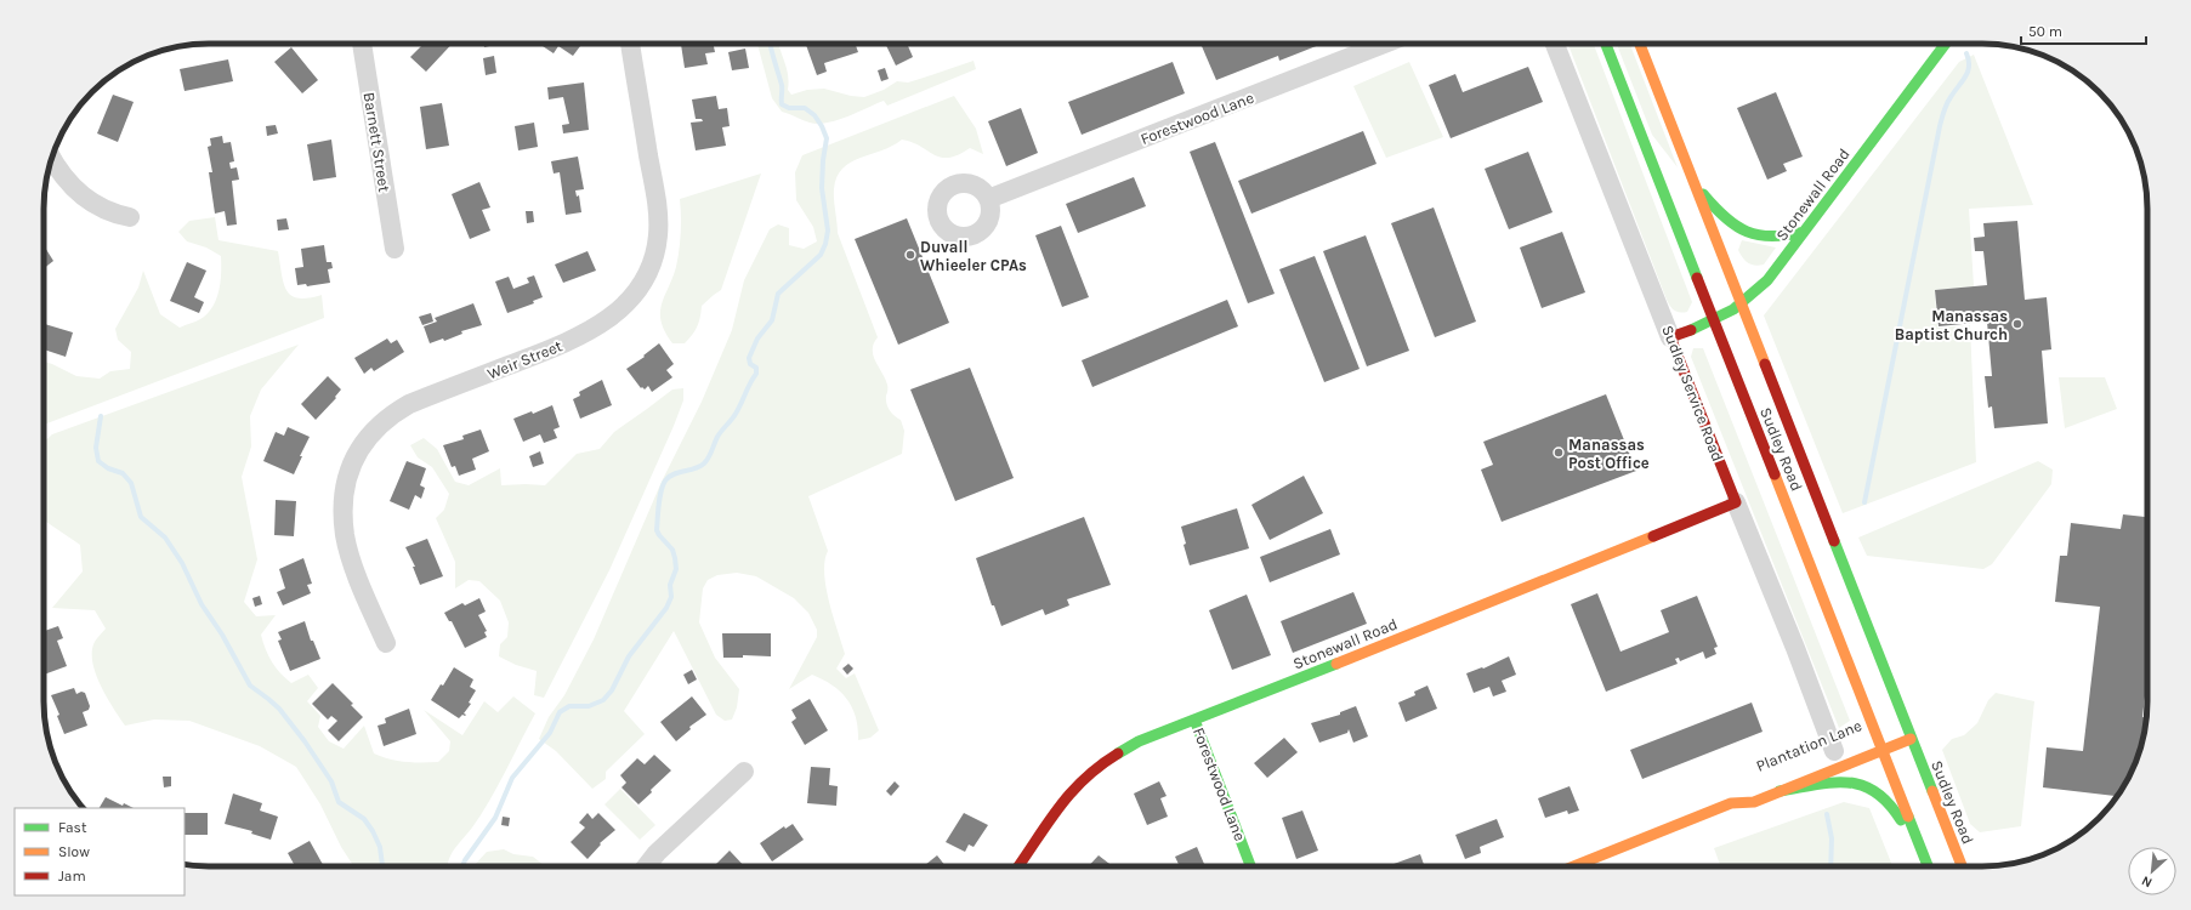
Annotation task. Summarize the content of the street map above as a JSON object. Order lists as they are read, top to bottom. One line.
{"streets":{"main road":["Forestwood Lane","Stonewall Road","Sudley Service Road","Sudley Road","Plantation Lane"],"street":["Barnett Street","Weir Street"]},"crossings":[["Forestwood Lane","Stonewall Road"],["Stonewall Road","Sudley Service Road"],["Stonewall Road","Sudley Road"],["Sudley Road","Plantation Lane"]],"places":["Duvall Whieeler CPAs","Manassas Baptist Church","Manassas Post Office"],"legend":["Fast","Slow","Jam"],"scale_bar":"50 m","north":"bottom left"}
